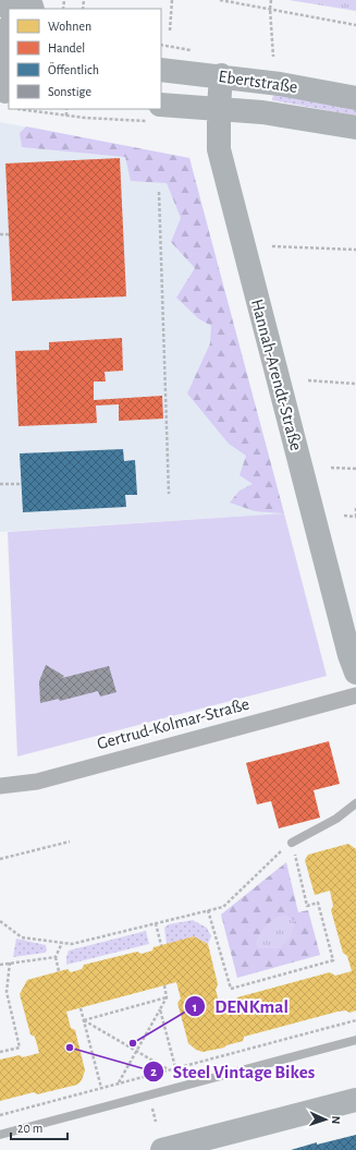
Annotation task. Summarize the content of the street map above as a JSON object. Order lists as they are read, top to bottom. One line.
{"streets":{"main road":["Ebertstraße","Hannah-Arendt-Straße"],"street":["Gertrud-Kolmar-Straße"]},"crossings":[["Ebertstraße","Hannah-Arendt-Straße"]],"places":["DENKmal","Steel Vintage Bikes"],"legend":["Wohnen","Handel","Öffentlich","Sonstige"],"scale_bar":"20 m","north":"right"}
